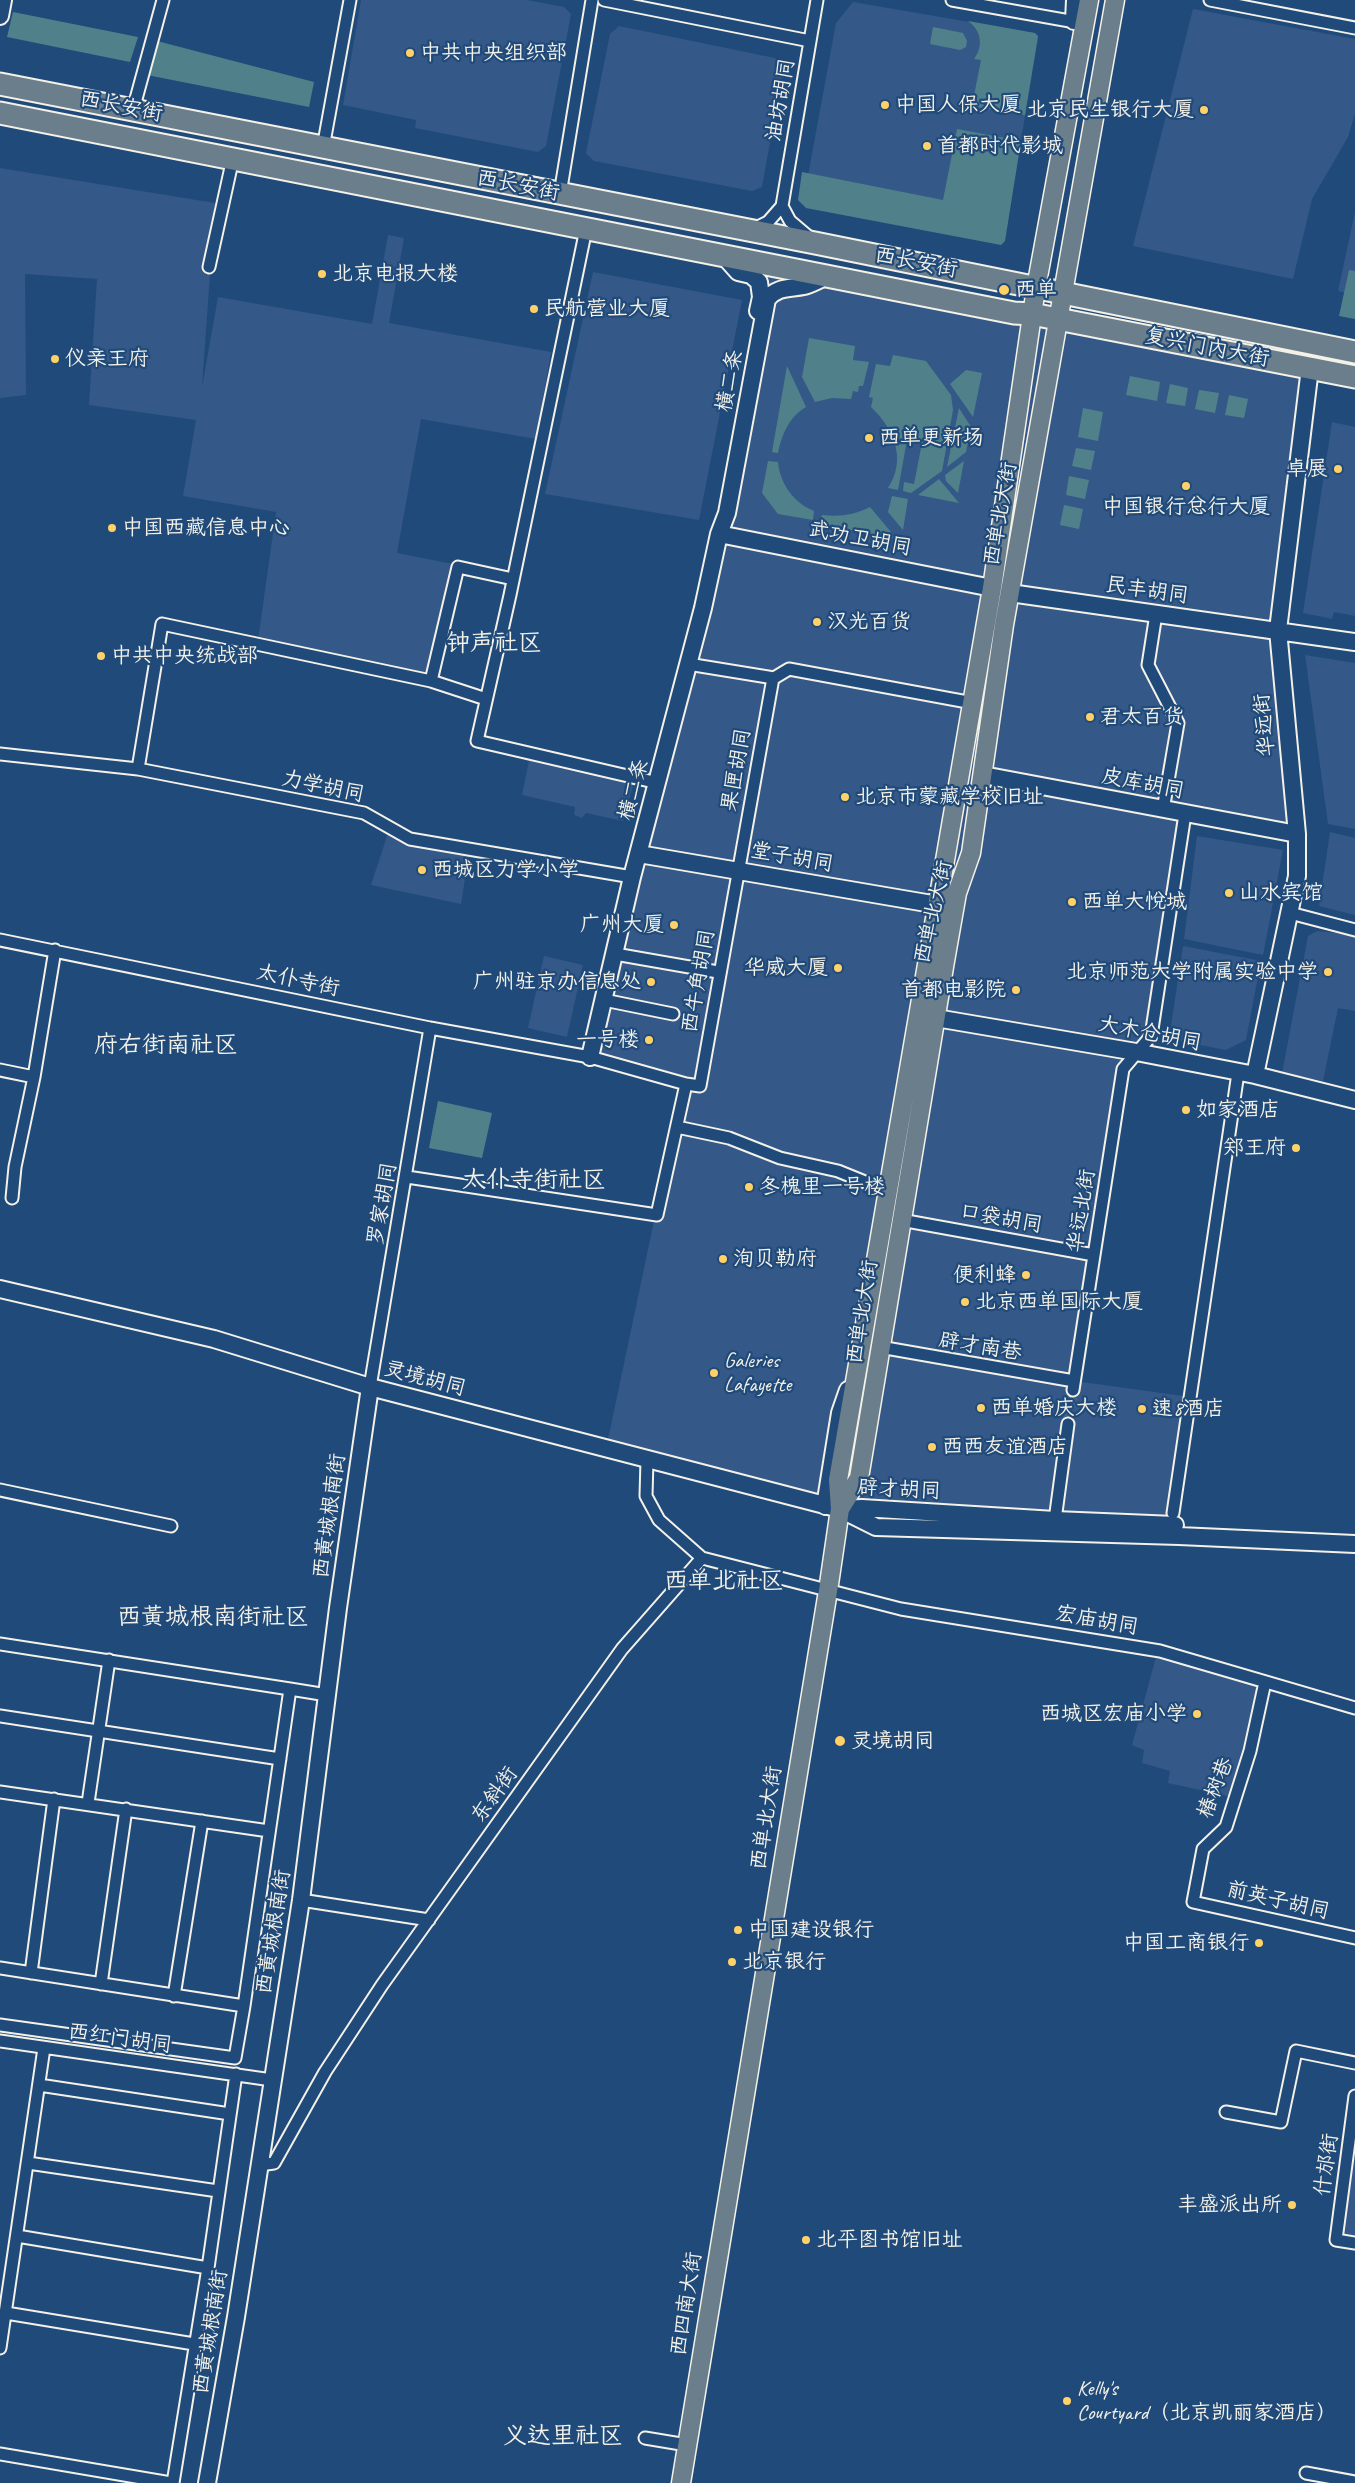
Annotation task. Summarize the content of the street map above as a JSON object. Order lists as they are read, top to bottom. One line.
{"streets":{"highway":["西长安街","复兴门内大街"],"main road":["西单北大街","西四南大街"],"street":["油坊胡同","横二条","武功卫胡同","民丰胡同","华远街","果匣胡同","皮库胡同","力学胡同","堂子胡同","太仆寺街","西牛角胡同","大木仓胡同","罗家胡同","华远北街","口袋胡同","辟才南巷","灵境胡同","辟才胡同","西黄城根南街","宏庙胡同","椿树巷","东斜街","前英子胡同","西红门胡同","什邡街"]},"crossings":[["西长安街","复兴门内大街"],["西长安街","横二条"],["西长安街","西单北大街"],["复兴门内大街","西单北大街"],["复兴门内大街","华远街"],["横二条","武功卫胡同"],["横二条","力学胡同"],["横二条","堂子胡同"],["横二条","太仆寺街"],["西单北大街","武功卫胡同"],["西单北大街","民丰胡同"],["西单北大街","皮库胡同"],["西单北大街","堂子胡同"],["西单北大街","大木仓胡同"],["西单北大街","口袋胡同"],["西单北大街","辟才南巷"],["西单北大街","灵境胡同"],["西单北大街","辟才胡同"],["西单北大街","宏庙胡同"],["西单北大街","西四南大街"],["民丰胡同","华远街"],["华远街","皮库胡同"],["华远街","大木仓胡同"],["果匣胡同","堂子胡同"],["果匣胡同","西牛角胡同"],["皮库胡同","华远北街"],["堂子胡同","西牛角胡同"],["太仆寺街","西牛角胡同"],["太仆寺街","罗家胡同"],["大木仓胡同","华远北街"],["罗家胡同","灵境胡同"],["罗家胡同","西黄城根南街"],["华远北街","口袋胡同"],["华远北街","辟才南巷"],["灵境胡同","辟才胡同"],["灵境胡同","西黄城根南街"],["西黄城根南街","东斜街"],["西黄城根南街","西红门胡同"],["宏庙胡同","椿树巷"],["椿树巷","前英子胡同"]],"districts":["钟声社区","府右街南社区","太仆寺街社区","西单北社区","西黄城根南街社区","义达里社区"],"places":["中共中央组织部","中国人保大厦","北京民生银行大厦","首都时代影城","北京电报大楼","西单","民航营业大厦","仪亲王府","西单更新场","卓展","中国银行总行大厦","中国西藏信息中心","汉光百货","中共中央统战部","君太百货","北京市蒙藏学校旧址","西城区力学小学","山水宾馆","西单大悦城","广州大厦","华威大厦","北京师范大学附属实验中学","广州驻京办信息处","首都电影院","一号楼","如家酒店","郑王府","冬槐里一号楼","洵贝勒府","便利蜂","北京西单国际大厦","Galeries Lafayette","西单婚庆大楼","速8酒店","西西友谊酒店","西城区宏庙小学","灵境胡同","中国建设银行","中国工商银行","北京银行","丰盛派出所","北平图书馆旧址","Kelly's Courtyard（北京凯丽家酒店）"]}
